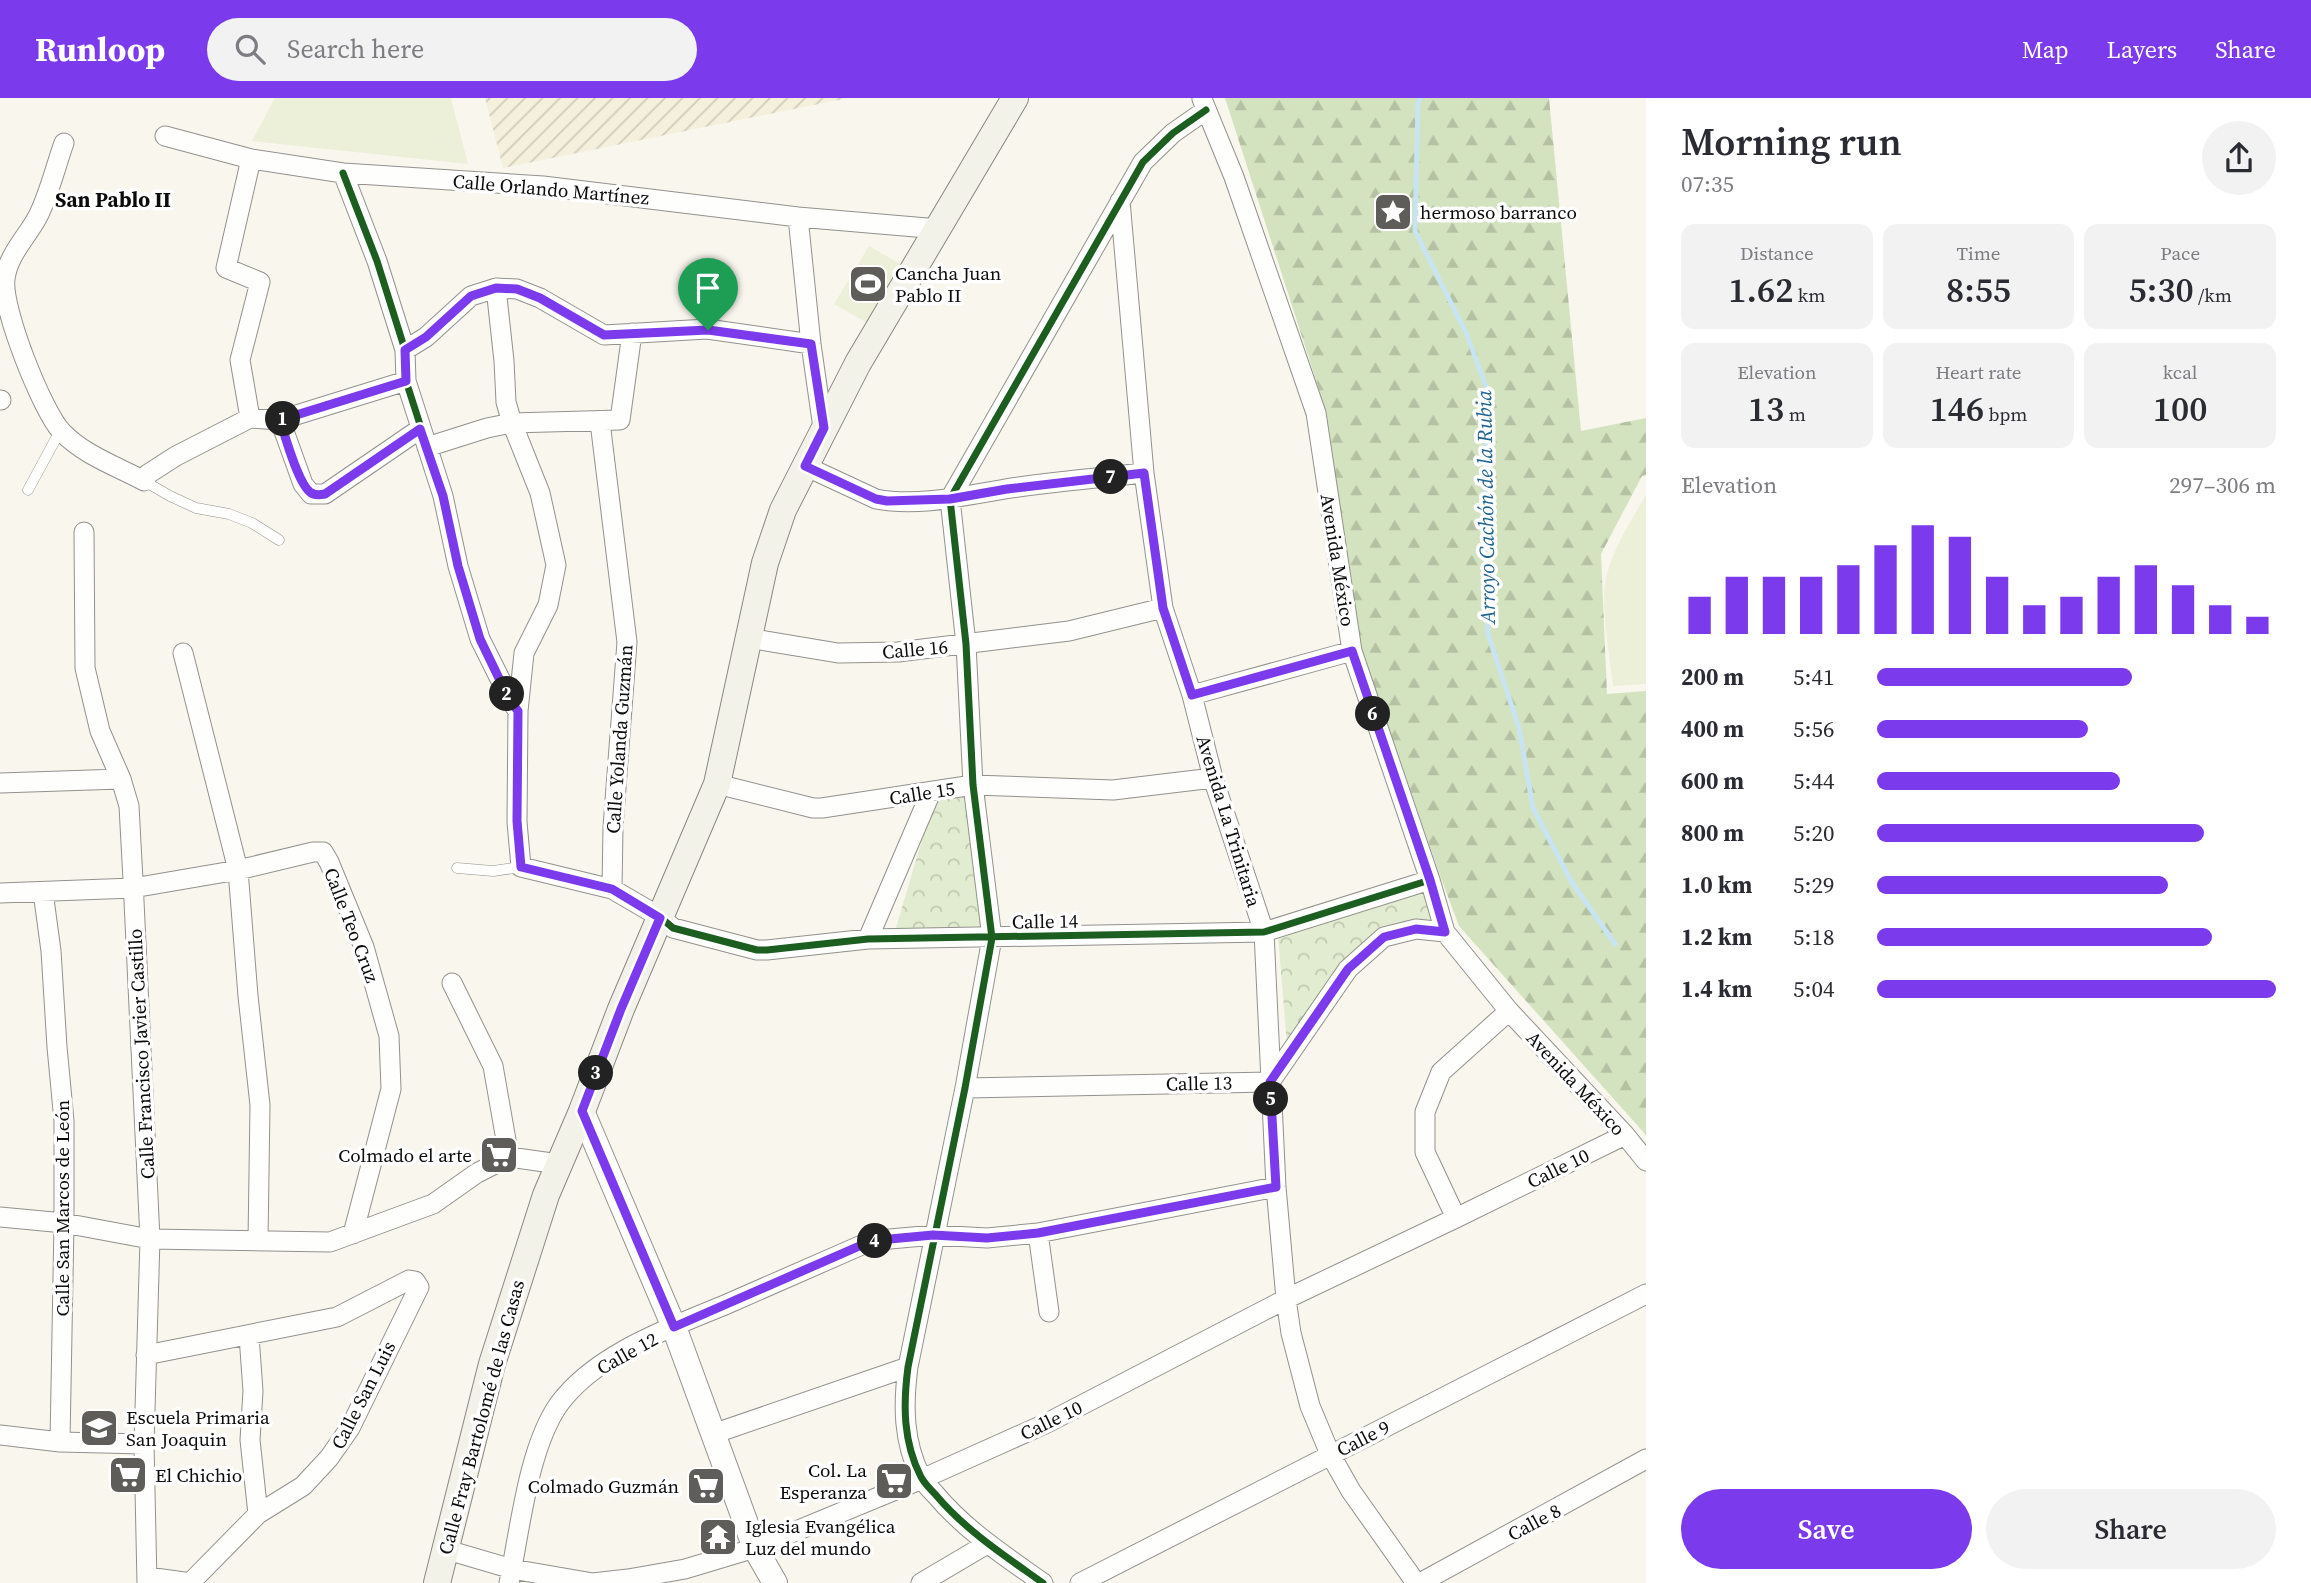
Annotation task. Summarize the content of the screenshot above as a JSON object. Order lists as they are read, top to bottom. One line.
{"streets":{"main road":["Calle Fray Bartolomé de las Casas"],"street":["Calle Orlando Martínez","Avenida México","Calle 16","Calle Yolanda Guzmán","Calle 15","Avenida La Trinitaria","Calle 14","Calle Teo Cruz","Calle Francisco Javier Castillo","Calle 13","Calle 10","Calle San Marcos de León","Calle 12","Calle San Luis","Calle 9","Calle 8"]},"crossings":[["Calle Orlando Martínez","Calle Fray Bartolomé de las Casas"],["Avenida México","Calle 14"],["Avenida México","Calle 10"],["Calle 16","Avenida La Trinitaria"],["Calle 16","Calle Fray Bartolomé de las Casas"],["Calle Yolanda Guzmán","Calle 14"],["Calle 15","Avenida La Trinitaria"],["Calle 15","Calle Fray Bartolomé de las Casas"],["Avenida La Trinitaria","Calle 14"],["Avenida La Trinitaria","Calle 13"],["Avenida La Trinitaria","Calle 10"],["Avenida La Trinitaria","Calle 12"],["Avenida La Trinitaria","Calle 9"],["Avenida La Trinitaria","Calle 8"],["Calle 14","Calle Fray Bartolomé de las Casas"],["Calle Teo Cruz","Calle Francisco Javier Castillo"],["Calle Teo Cruz","Calle San Marcos de León"],["Calle 10","Calle 12"],["Calle 10","Calle Fray Bartolomé de las Casas"]],"districts":["San Pablo II"],"water":["Arroyo Cachón de la Rubia"],"places":{"place":["hermoso barranco"],"sports":["Cancha Juan Pablo II"],"supermarket":["Colmado el arte","El Chichio","Col. La Esperanza","Colmado Guzmán"],"school or university":["Escuela Primaria San Joaquin"],"temple":["Iglesia Evangélica Luz del mundo"]},"page":{"header":"Runloop","search":"Search here","nav":["Map","Layers","Share"],"heading":["Morning run","07:35"],"stats":[["Distance","1.62 km"],["Time","8:55"],["Pace","5:30 /km"],["Elevation","13 m"],["Heart rate","146 bpm"],["kcal","100"]],"pins":["1","7","2","6","3","5","4"],"chart":["Elevation","297–306 m"],"list":[{"name":"200 m","note":"5:41"},{"name":"400 m","note":"5:56"},{"name":"600 m","note":"5:44"},{"name":"800 m","note":"5:20"},{"name":"1.0 km","note":"5:29"},{"name":"1.2 km","note":"5:18"},{"name":"1.4 km","note":"5:04"}],"buttons":["Save","Share"]}}
